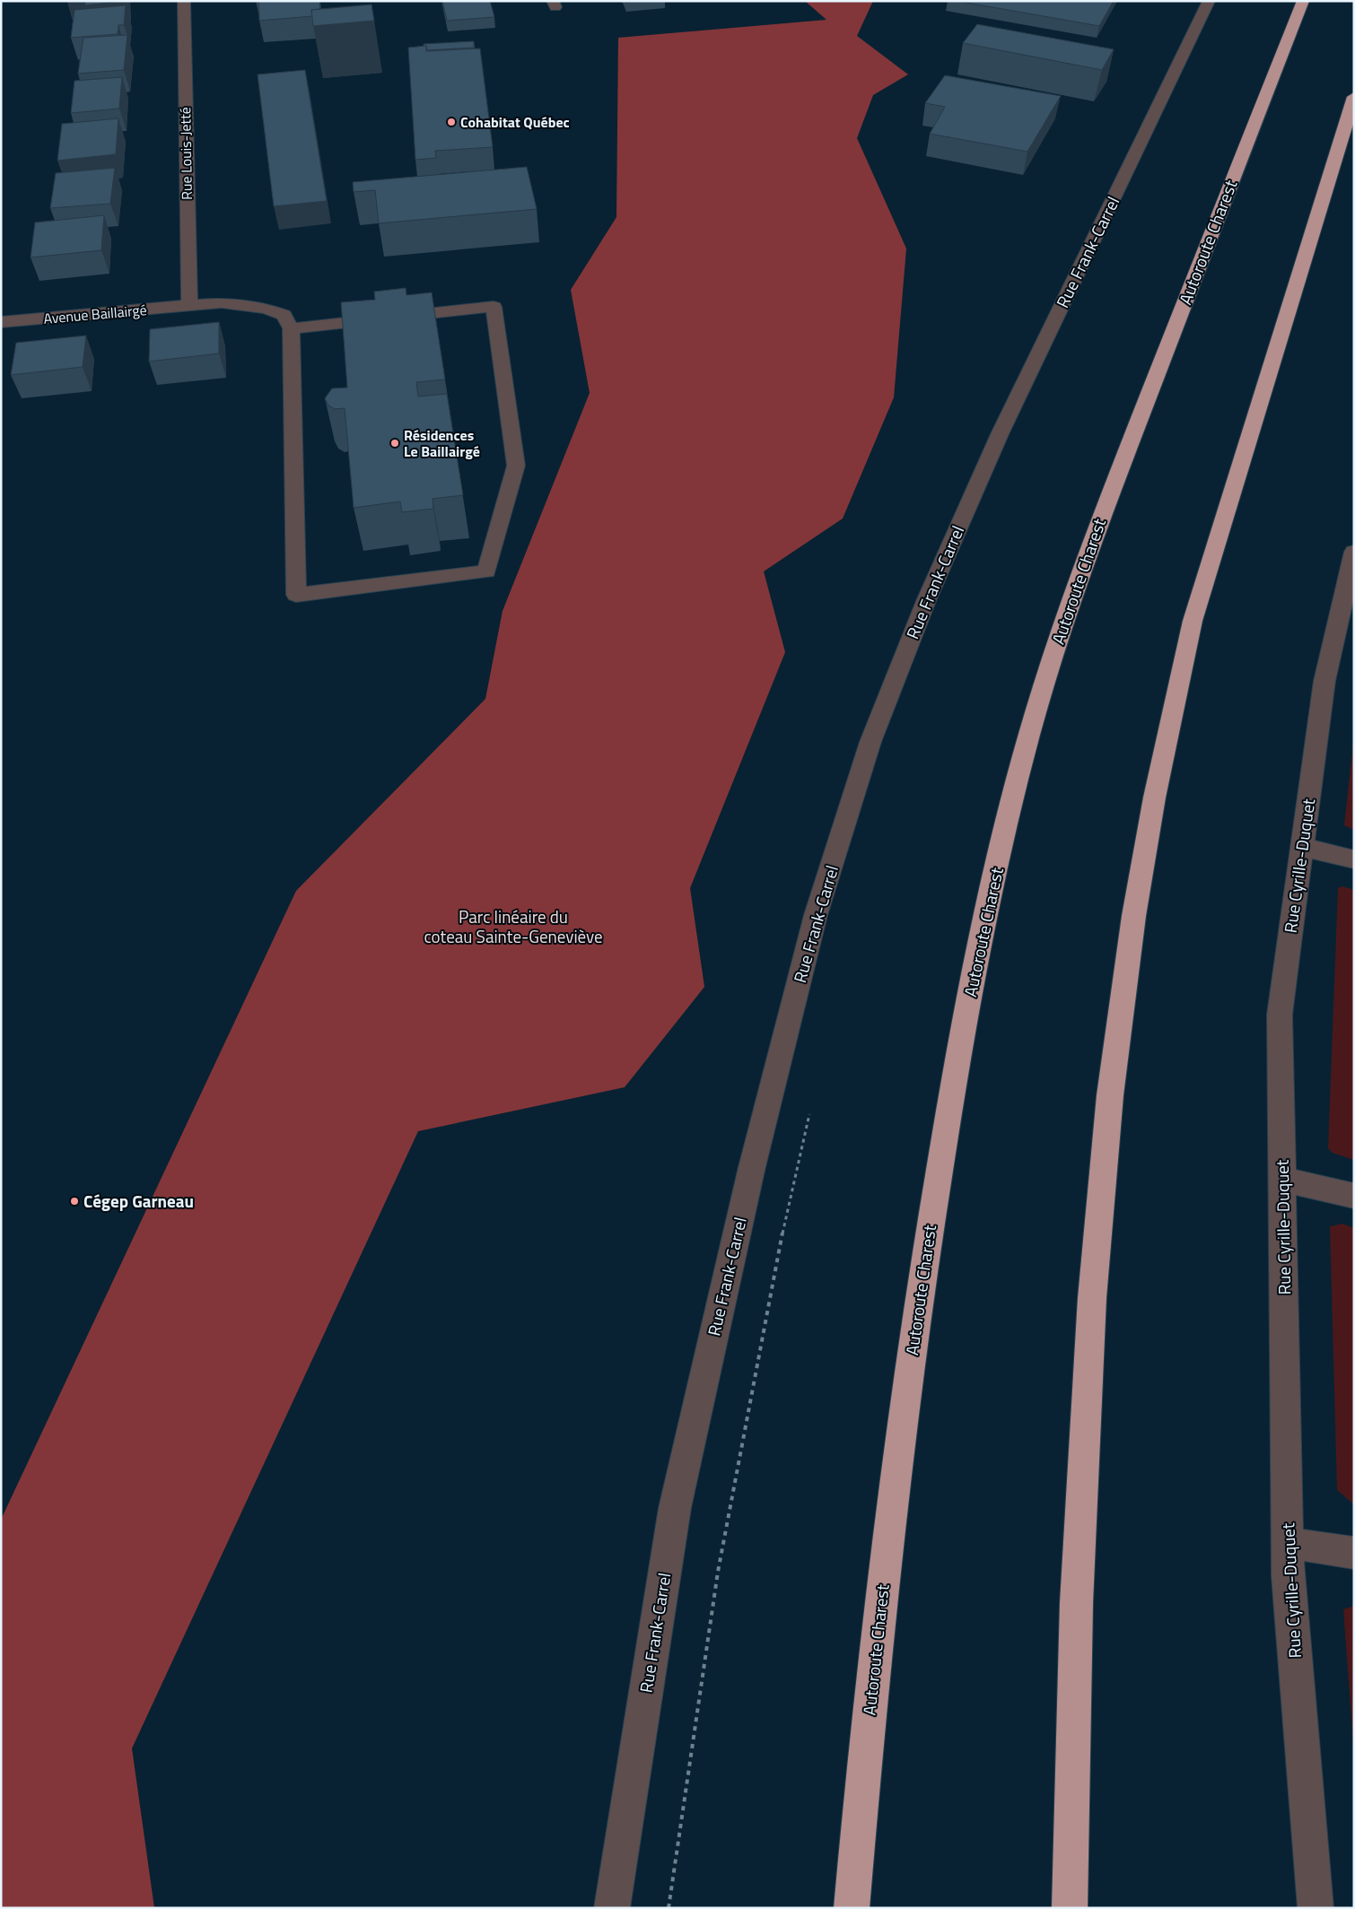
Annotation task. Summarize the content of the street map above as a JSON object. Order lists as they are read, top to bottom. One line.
{"streets":{"highway":["Autoroute Charest"],"street":["Rue Louis-Jetté","Rue Frank-Carrel","Avenue Baillairgé","Rue Cyrille-Duquet"]},"crossings":[["Rue Louis-Jetté","Avenue Baillairgé"]],"parks":["Parc linéaire du coteau Sainte-Geneviève"],"places":["Cohabitat Québec","Résidences Le Baillairgé","Cégep Garneau"]}
